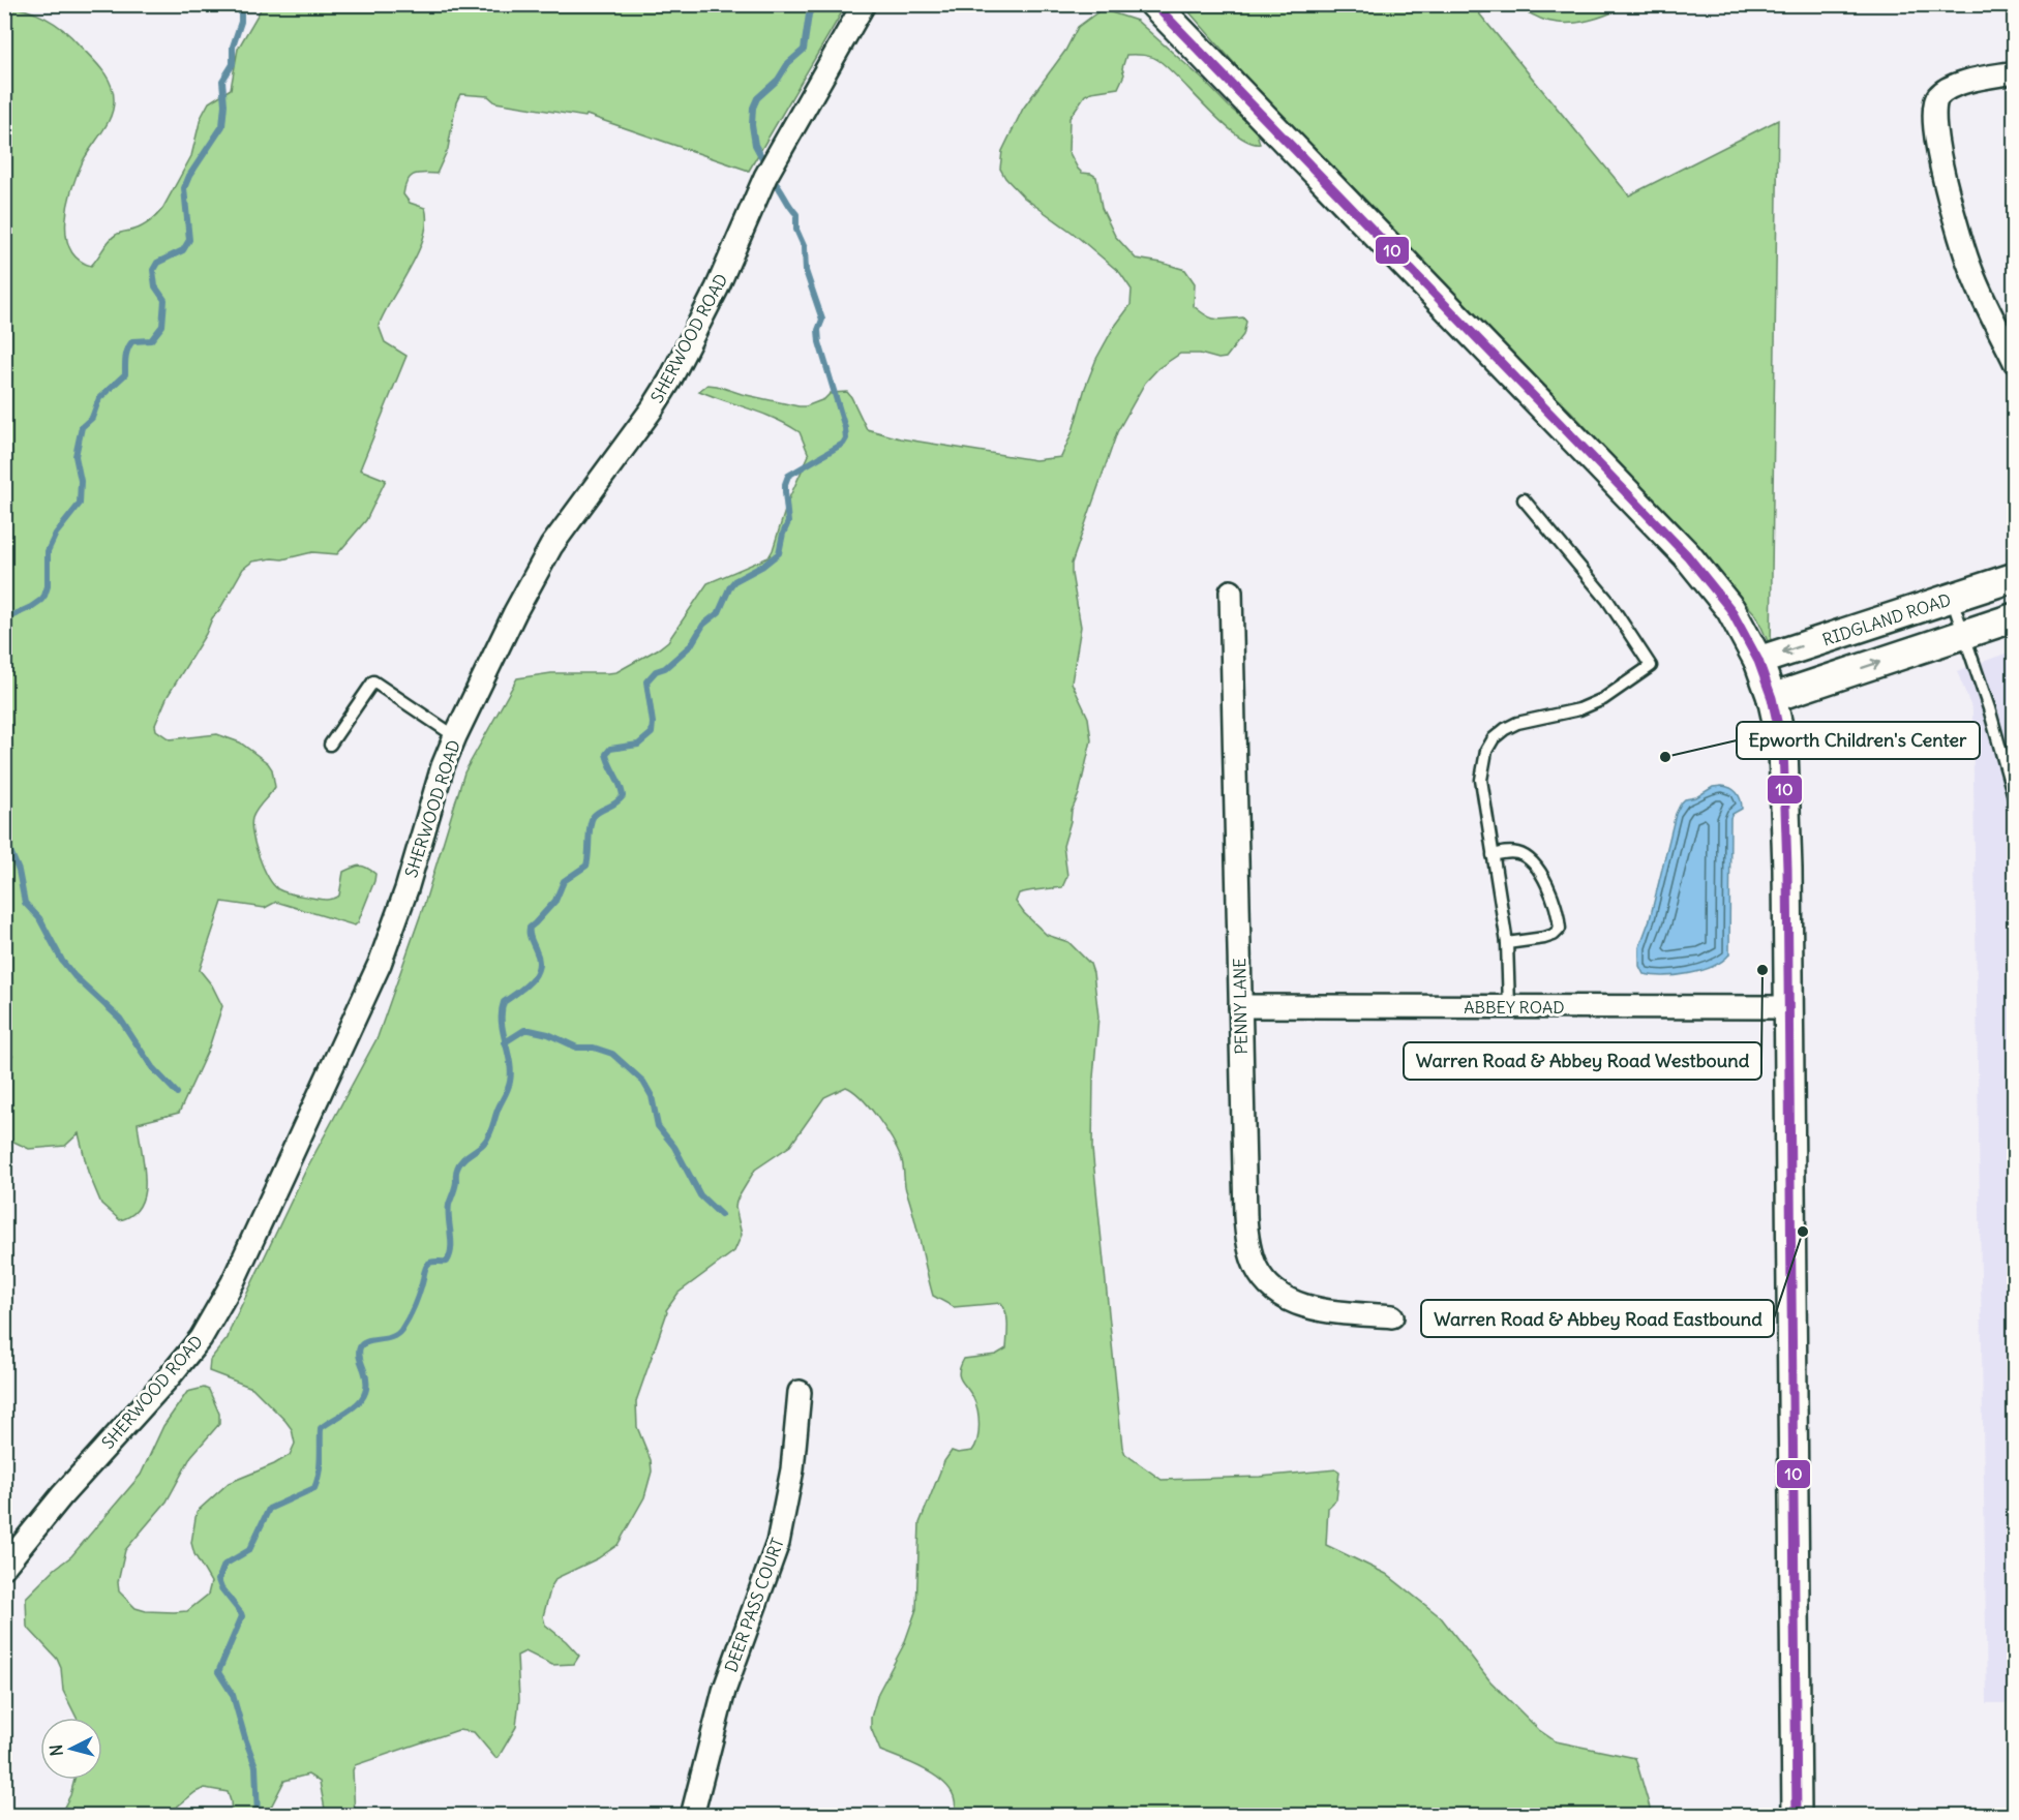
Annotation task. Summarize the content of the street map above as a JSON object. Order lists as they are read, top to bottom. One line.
{"streets":{"street":["SHERWOOD ROAD","RIDGLAND ROAD","PENNY LANE","ABBEY ROAD","DEER PASS COURT"]},"crossings":[["PENNY LANE","ABBEY ROAD"]],"places":["Epworth Children's Center","Warren Road & Abbey Road Westbound","Warren Road & Abbey Road Eastbound"],"lines":["transit line 10"],"north":"left"}
